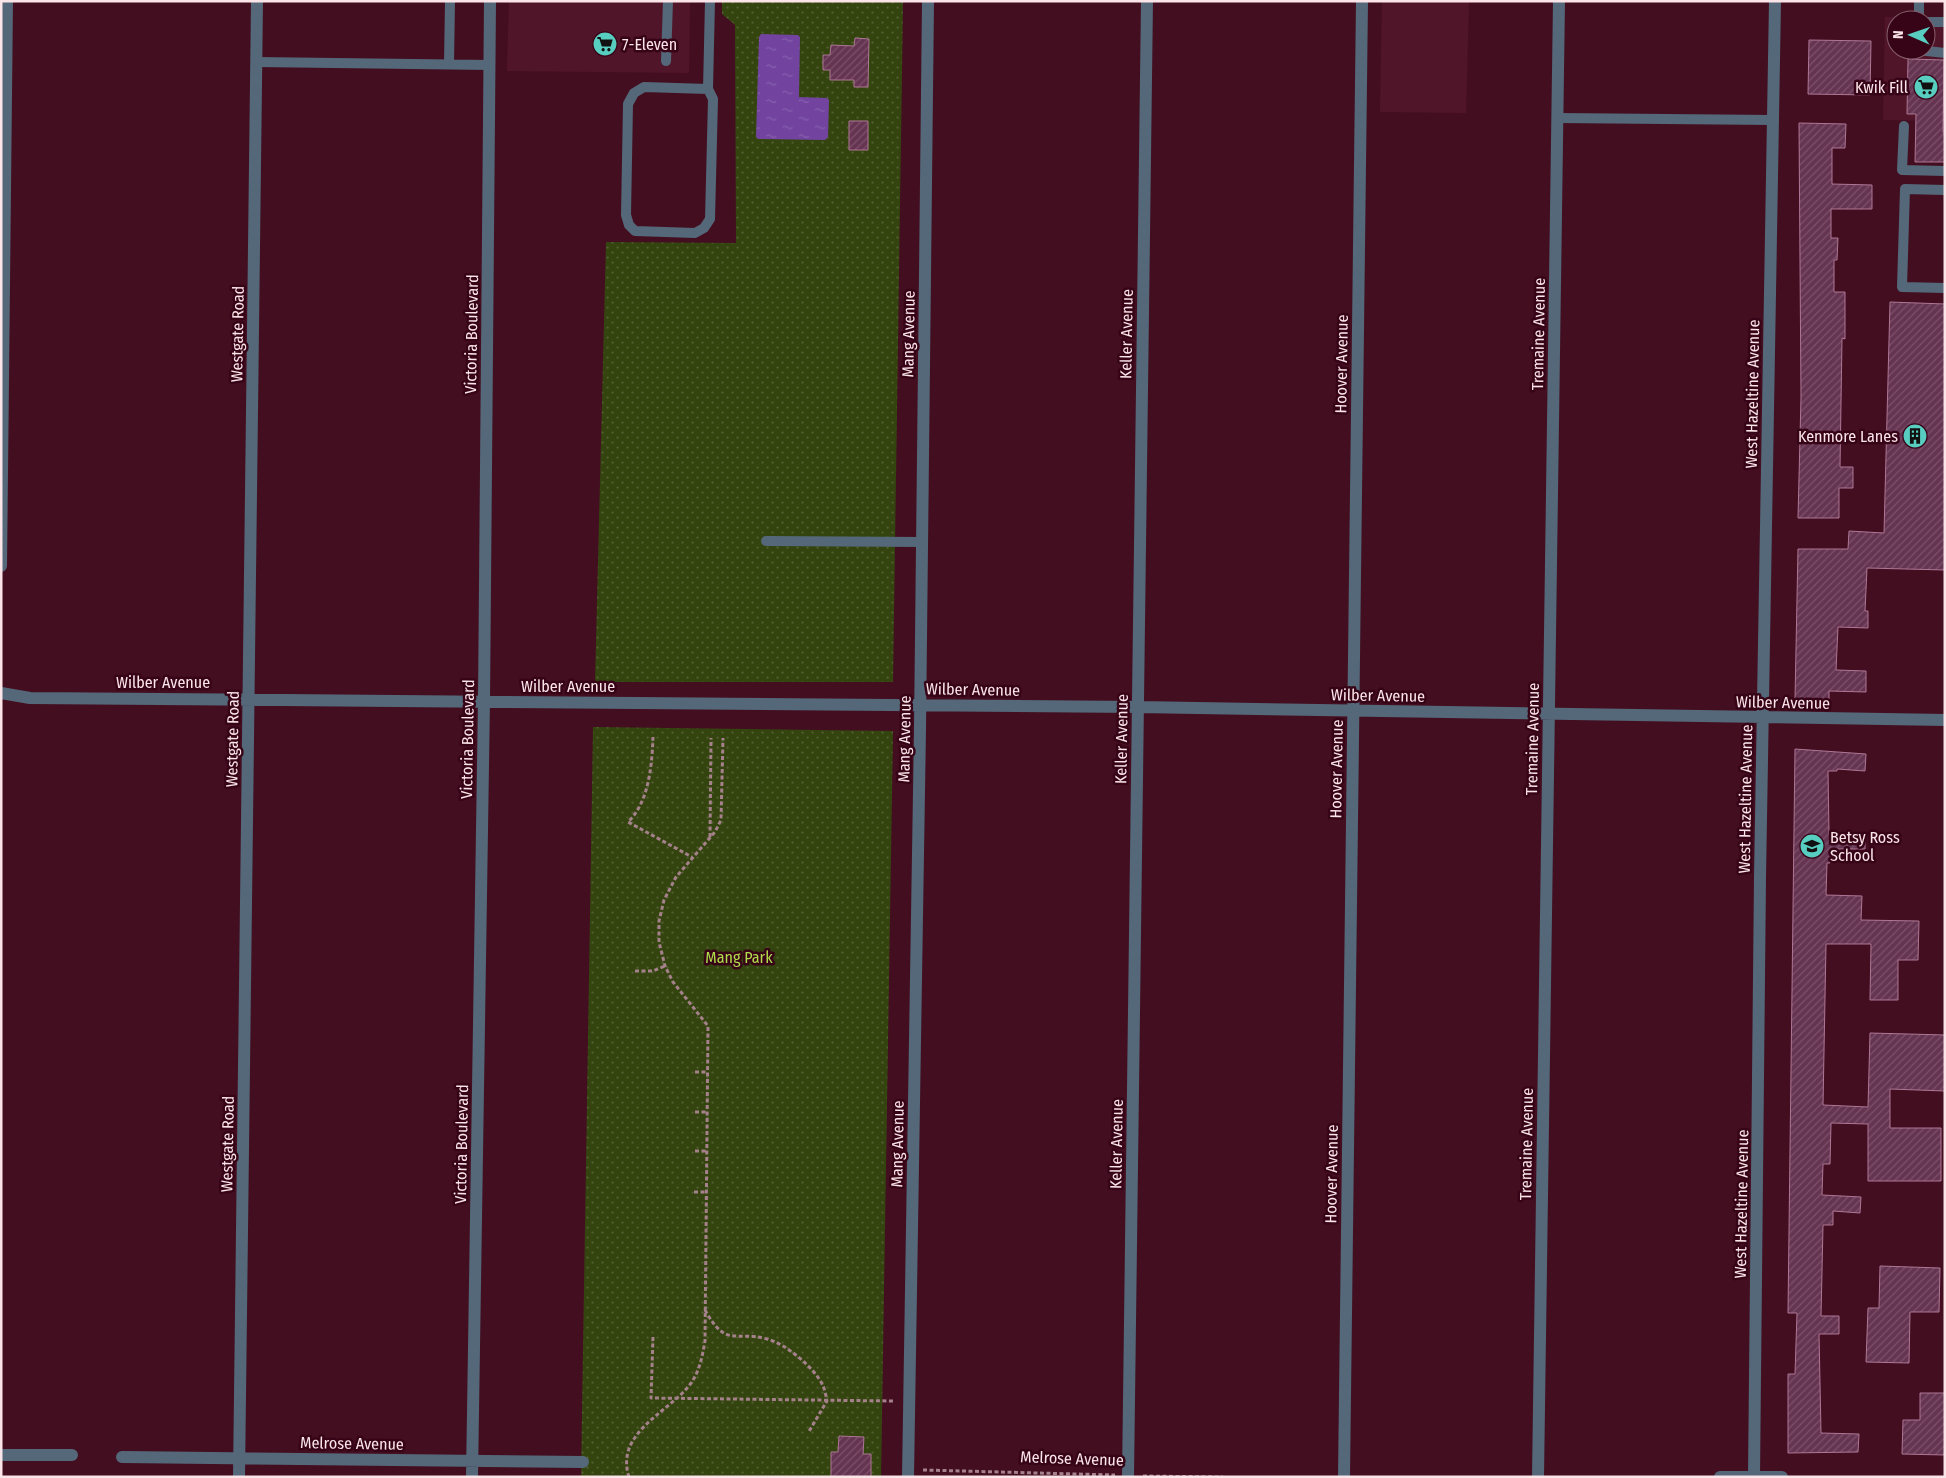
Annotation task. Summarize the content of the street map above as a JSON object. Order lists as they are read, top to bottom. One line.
{"streets":{"street":["Westgate Road","Victoria Boulevard","Mang Avenue","Keller Avenue","Tremaine Avenue","Hoover Avenue","West Hazeltine Avenue","Wilber Avenue","Melrose Avenue"]},"crossings":[["Westgate Road","Wilber Avenue"],["Westgate Road","Melrose Avenue"],["Victoria Boulevard","Wilber Avenue"],["Victoria Boulevard","Melrose Avenue"],["Mang Avenue","Wilber Avenue"],["Keller Avenue","Wilber Avenue"],["Keller Avenue","Melrose Avenue"],["Tremaine Avenue","Wilber Avenue"],["Hoover Avenue","Wilber Avenue"],["West Hazeltine Avenue","Wilber Avenue"]],"parks":["Mang Park"],"places":{"supermarket":["7-Eleven","Kwik Fill"],"building":["Kenmore Lanes"],"school or university":["Betsy Ross School"]},"north":"left"}
